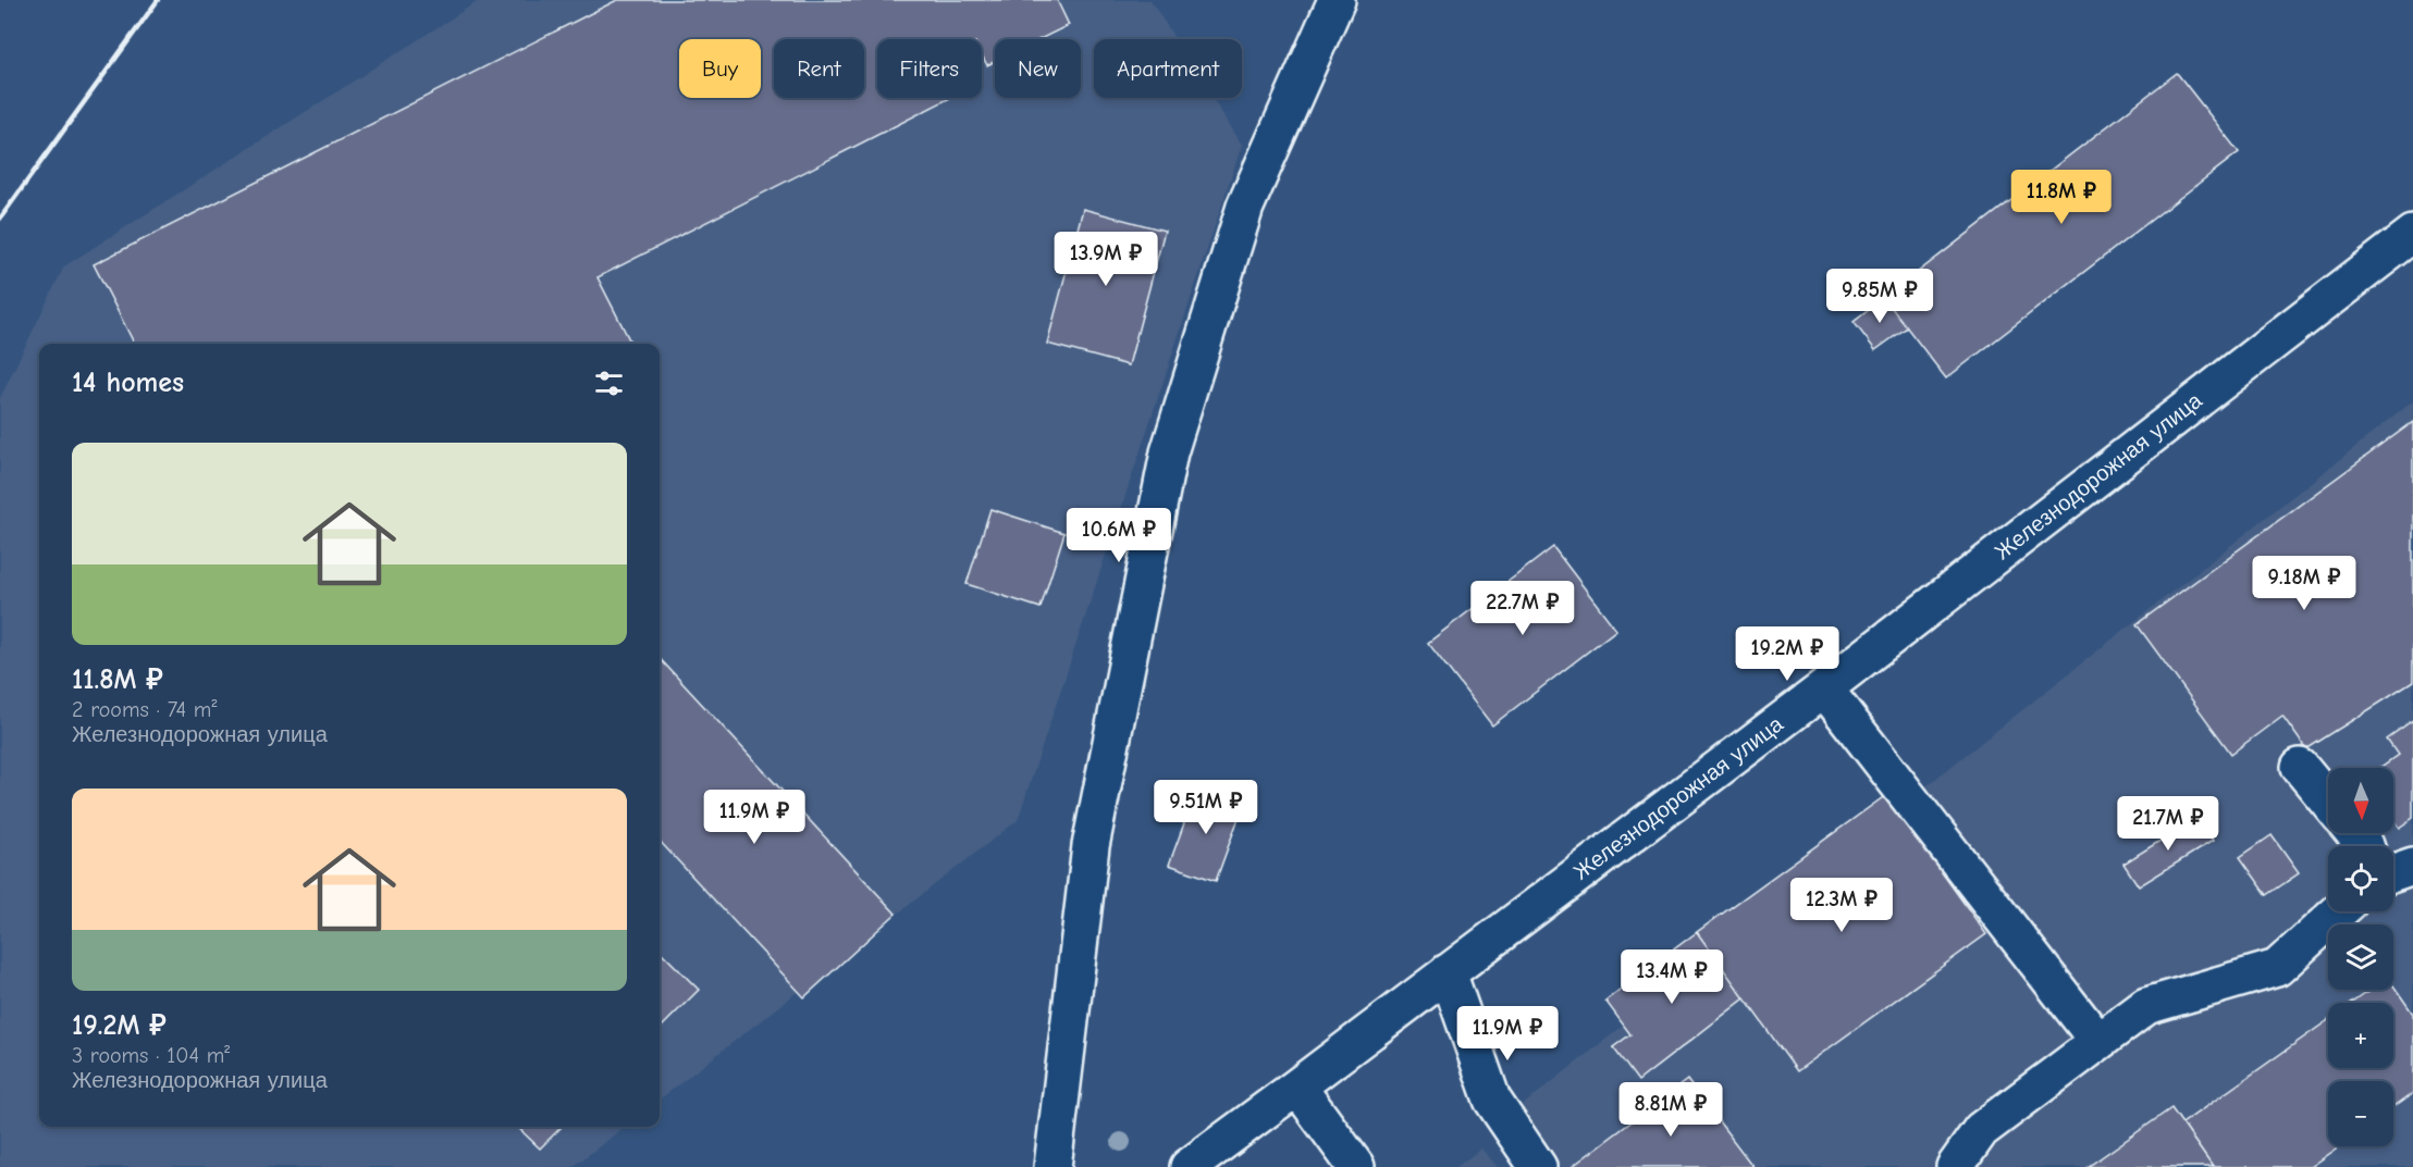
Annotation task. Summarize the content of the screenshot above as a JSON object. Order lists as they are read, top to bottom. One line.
{"streets":{"street":["Железнодорожная улица"]},"north":"bottom","page":{"chip":["Buy","Rent","Filters","New","Apartment"],"price":["11.8M ₽","13.9M ₽","9.85M ₽","10.6M ₽","9.18M ₽","22.7M ₽","19.2M ₽","9.51M ₽","11.9M ₽","21.7M ₽","12.3M ₽","13.4M ₽","11.9M ₽","8.81M ₽"],"heading":"14 homes","list":[{"name":"11.8M ₽","note":"2 rooms · 74 m² · Железнодорожная улица"},{"name":"19.2M ₽","note":"3 rooms · 104 m² · Железнодорожная улица"}],"map_buttons":["+","−"]}}
